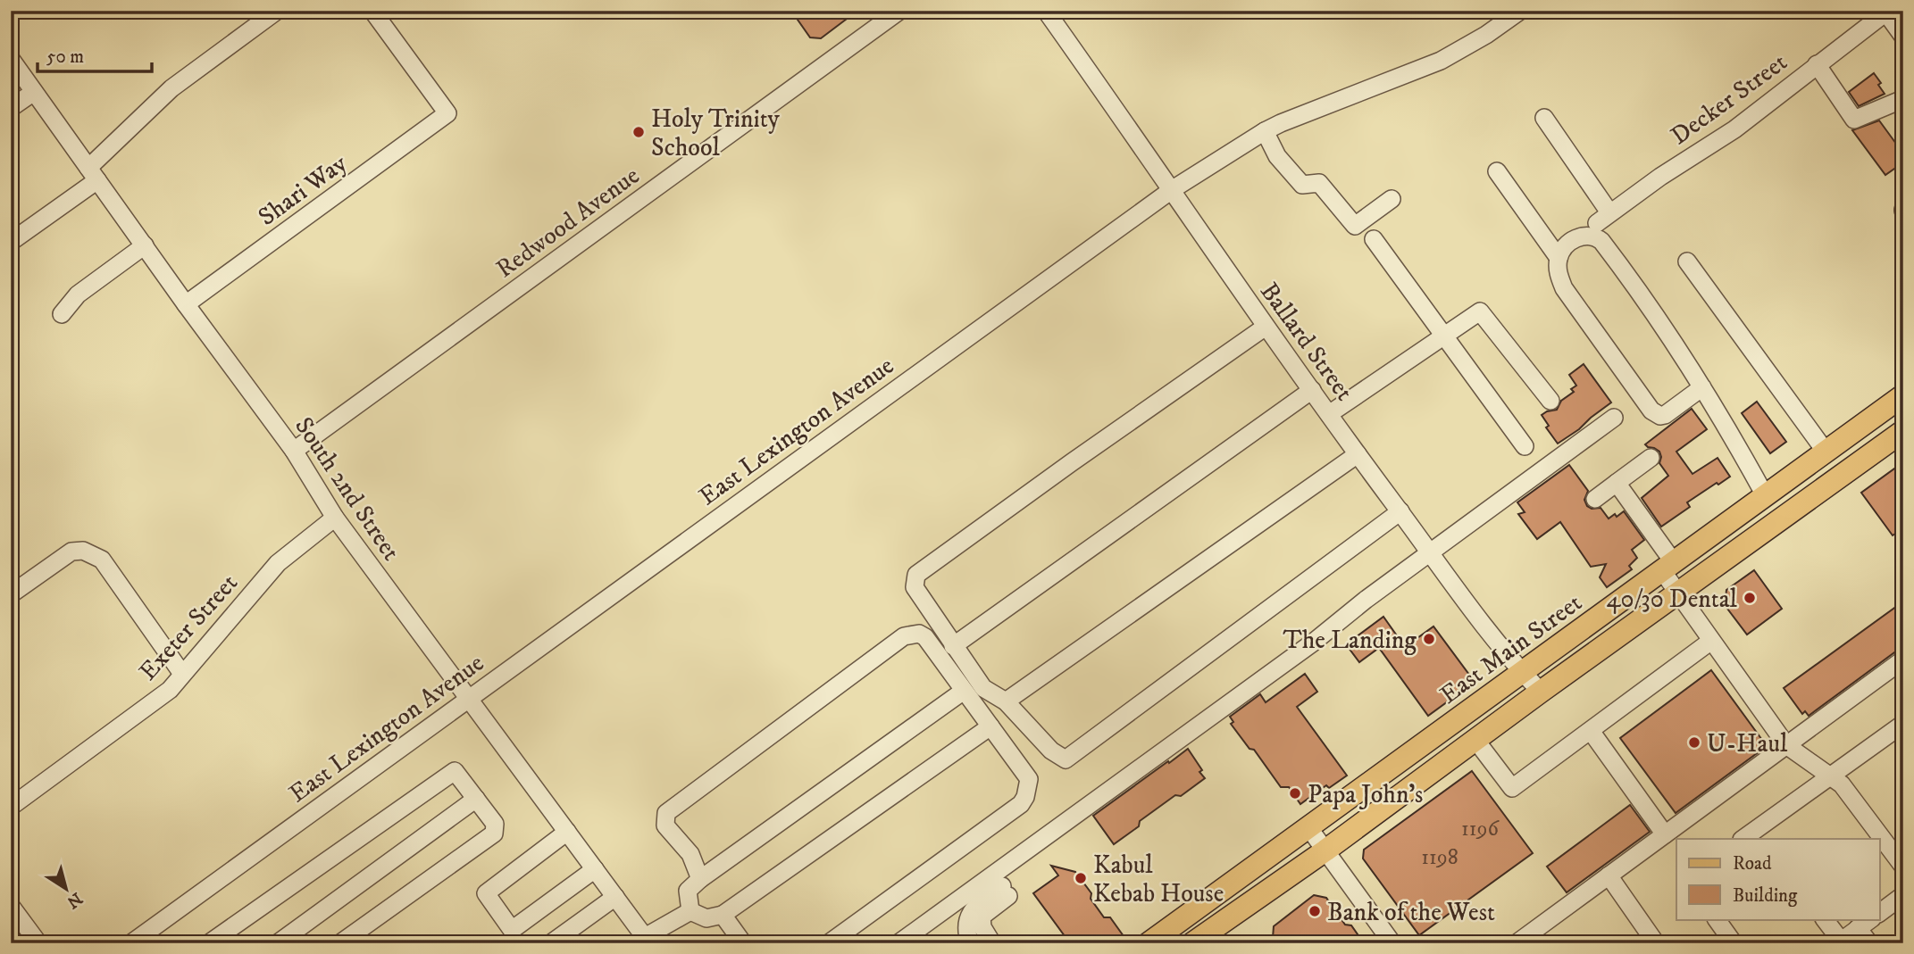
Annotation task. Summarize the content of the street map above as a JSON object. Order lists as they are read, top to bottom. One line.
{"streets":{"main road":["East Main Street"],"street":["Decker Street","Shari Way","Redwood Avenue","Ballard Street","East Lexington Avenue","South 2nd Street","Exeter Street"]},"crossings":[["Shari Way","South 2nd Street"],["Redwood Avenue","South 2nd Street"],["Ballard Street","East Lexington Avenue"],["Ballard Street","East Main Street"],["East Lexington Avenue","South 2nd Street"],["South 2nd Street","Exeter Street"]],"places":["Holy Trinity School","40/30 Dental","The Landing","U-Haul","Papa John's","Kabul Kebab House","Bank of the West"],"house_numbers":["1196","1198"],"legend":["Road","Building"],"scale_bar":"50 m","north":"bottom right"}
